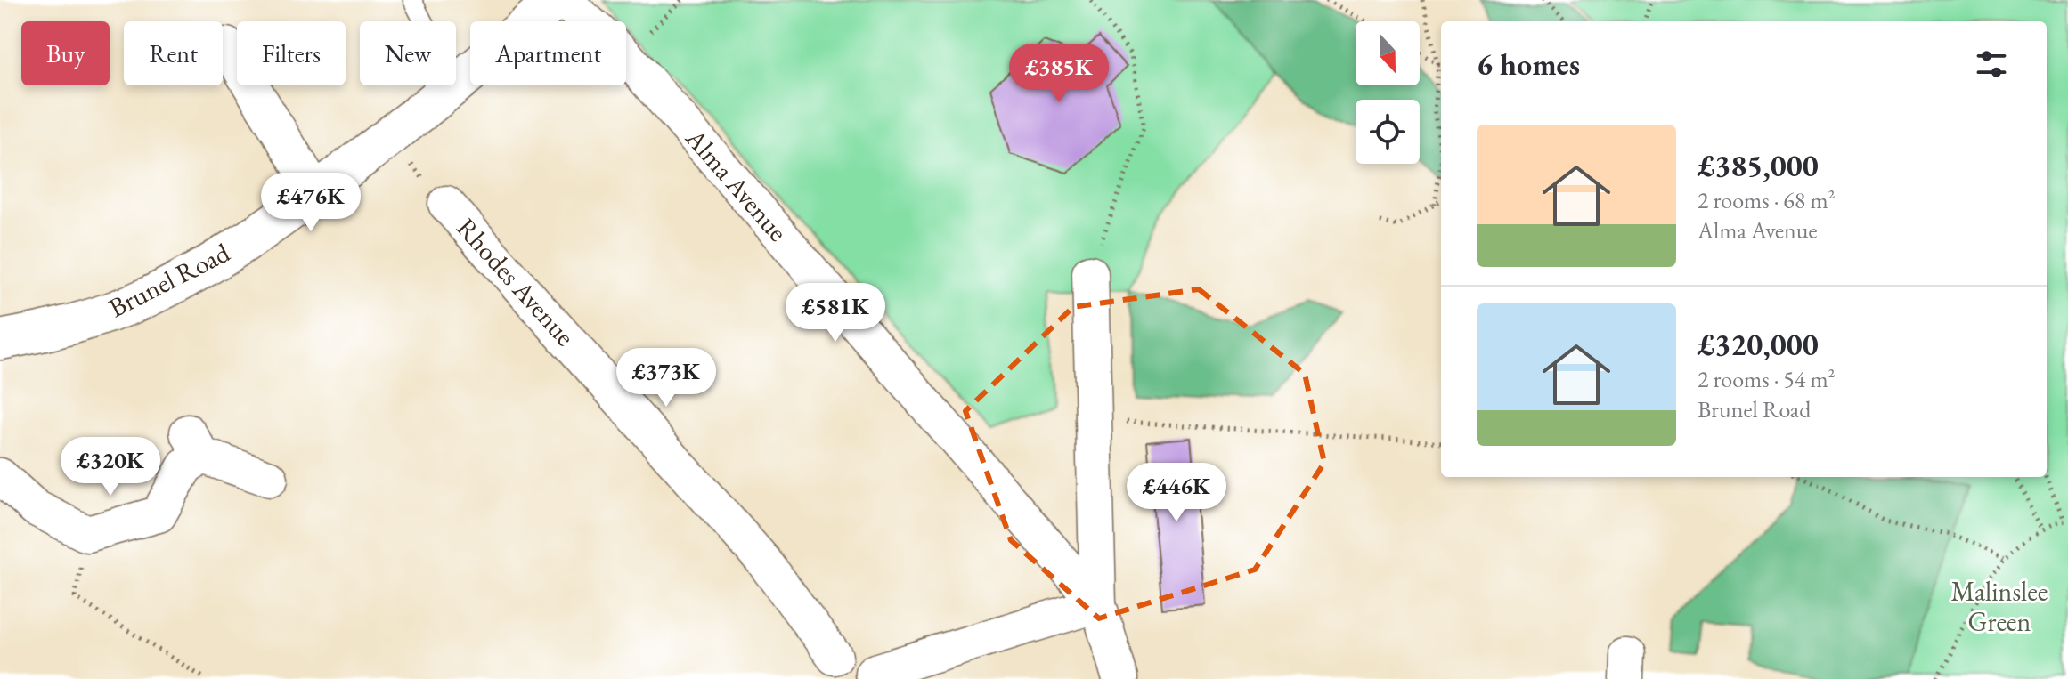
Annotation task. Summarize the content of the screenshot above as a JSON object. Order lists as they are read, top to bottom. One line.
{"streets":{"street":["Alma Avenue","Brunel Road","Rhodes Avenue"]},"crossings":[["Alma Avenue","Rhodes Avenue"],["Brunel Road","Rhodes Avenue"]],"parks":["Malinslee Green"],"north":"bottom","page":{"chip":["Buy","Rent","Filters","New","Apartment"],"heading":"6 homes","price":["£385K","£476K","£581K","£373K","£320K","£446K"],"list":[{"name":"£385,000","note":"2 rooms · 68 m² · Alma Avenue"},{"name":"£320,000","note":"2 rooms · 54 m² · Brunel Road"}]}}
